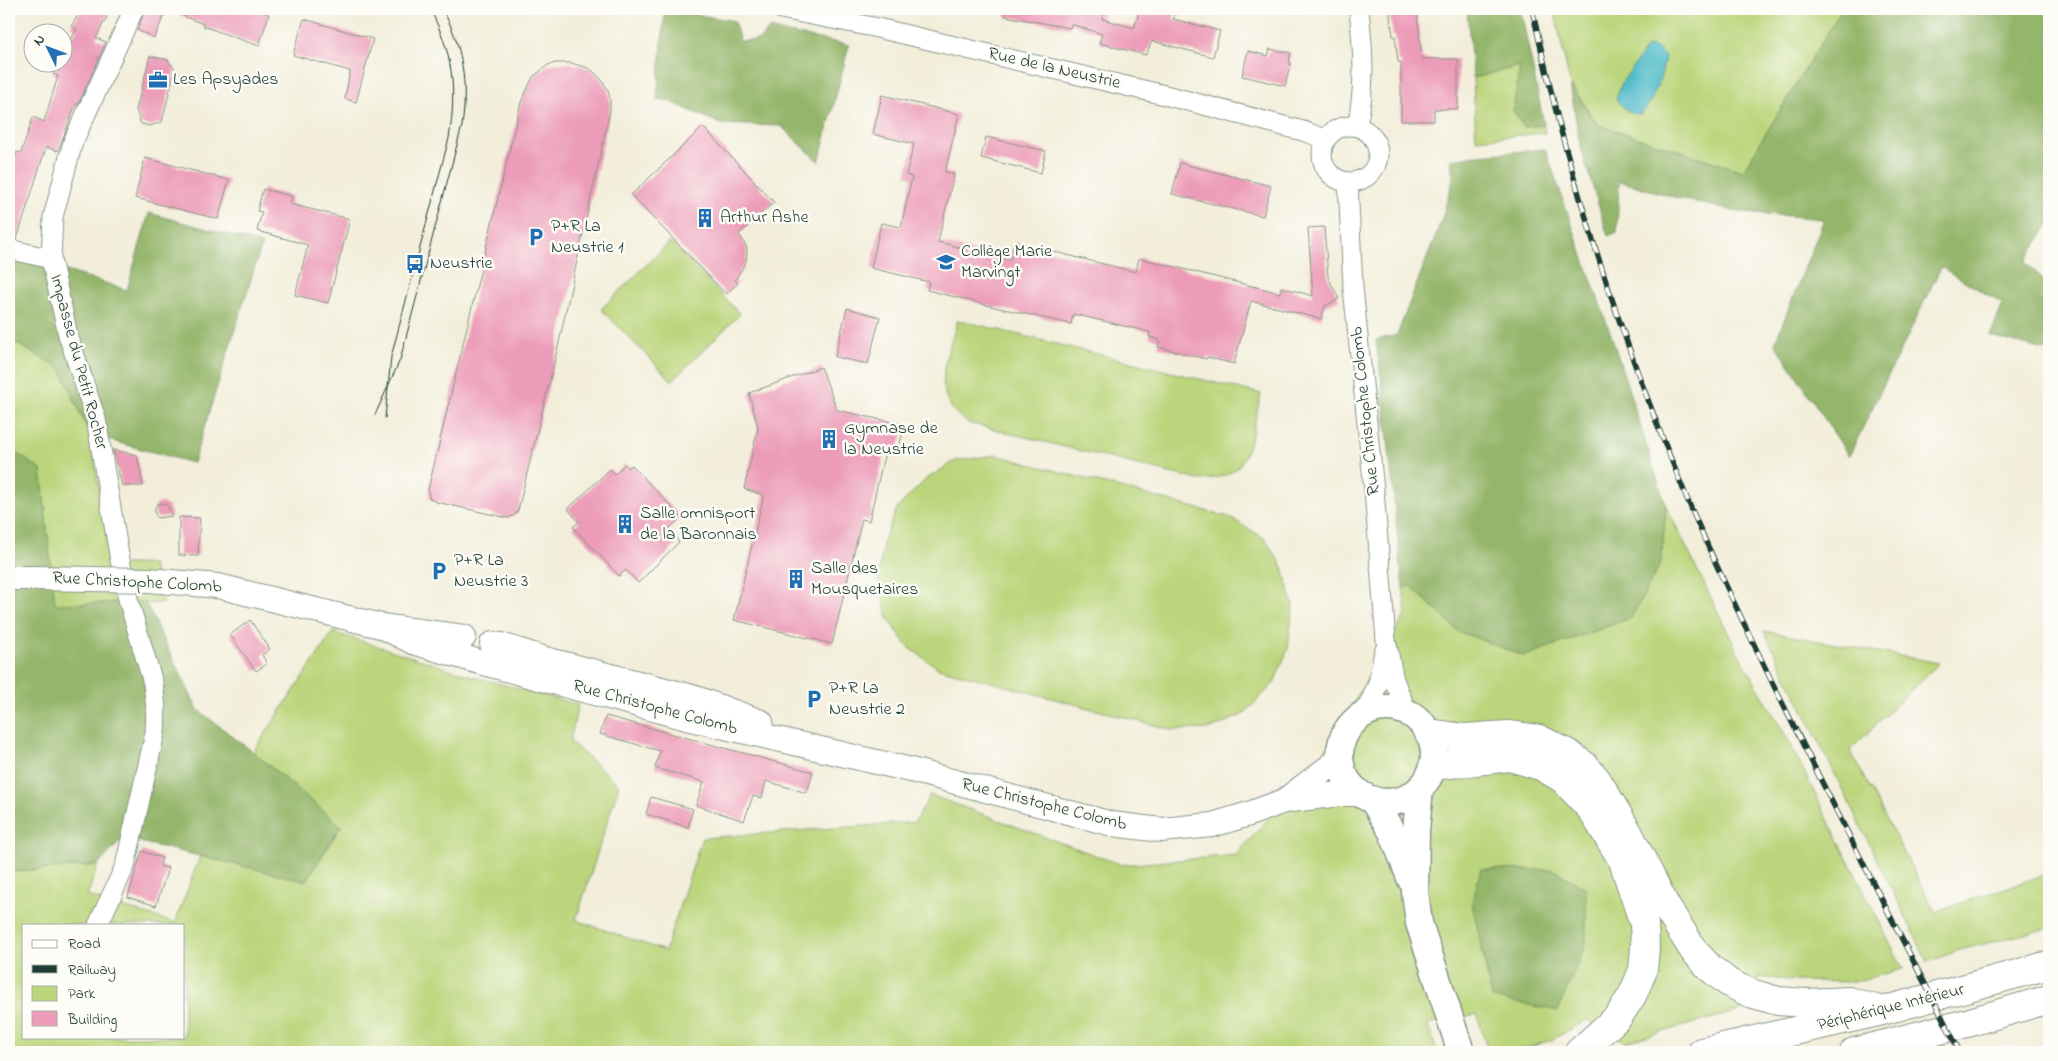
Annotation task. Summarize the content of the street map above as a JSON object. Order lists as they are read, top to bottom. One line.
{"streets":{"highway":["Périphérique Intérieur"],"street":["Rue de la Neustrie","Impasse du Petit Rocher","Rue Christophe Colomb"]},"crossings":[["Rue de la Neustrie","Rue Christophe Colomb"]],"places":{"office":["Les Apsyades"],"building":["Arthur Ashe","Gymnase de la Neustrie","Salle omnisport de la Baronnais","Salle des Mousquetaires"],"parking":["P+R La Neustrie 1","P+R La Neustrie 3","P+R La Neustrie 2"],"school or university":["Collège Marie Marvingt"],"bus stop":["Neustrie"]},"legend":["Road","Railway","Park","Building"],"north":"top left"}
